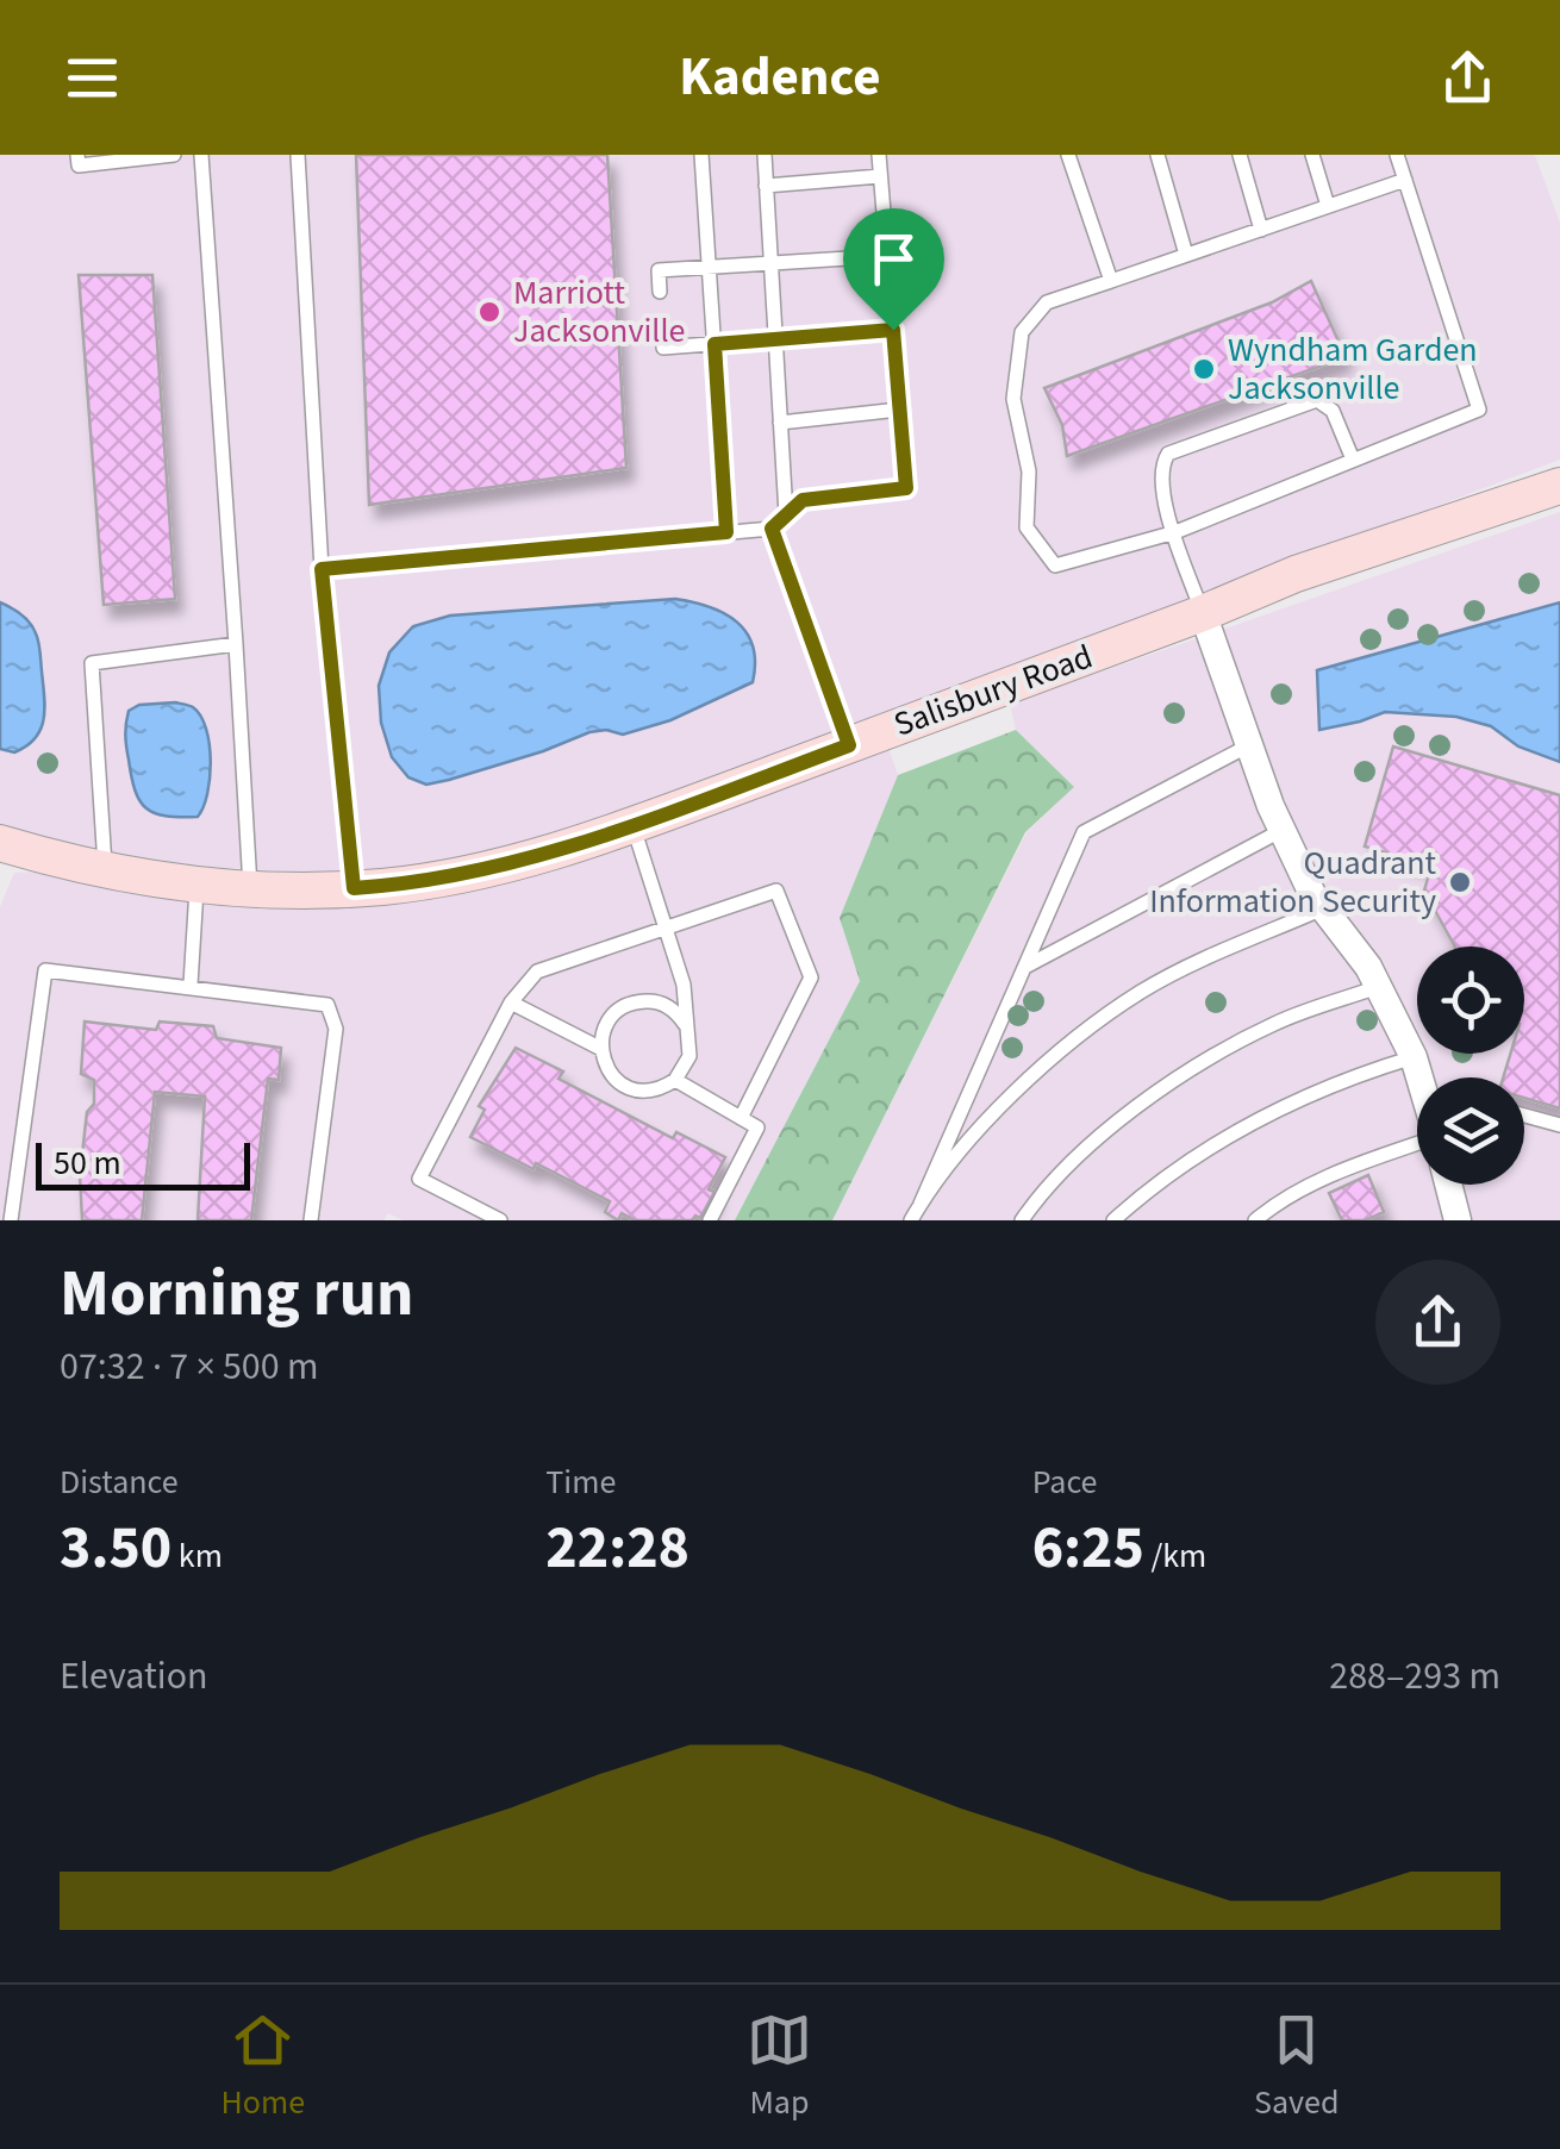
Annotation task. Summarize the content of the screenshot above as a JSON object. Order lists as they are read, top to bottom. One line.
{"streets":{"street":["Salisbury Road"]},"places":["Marriott Jacksonville","Wyndham Garden Jacksonville","Quadrant Information Security"],"scale_bar":"50 m","page":{"header":"Kadence","scale":"50 m","heading":["Morning run","07:32 · 7 × 500 m"],"stats":[["Distance","3.50 km"],["Time","22:28"],["Pace","6:25 /km"]],"chart":["Elevation","288–293 m"],"tabs":["Home","Map","Saved"]}}
